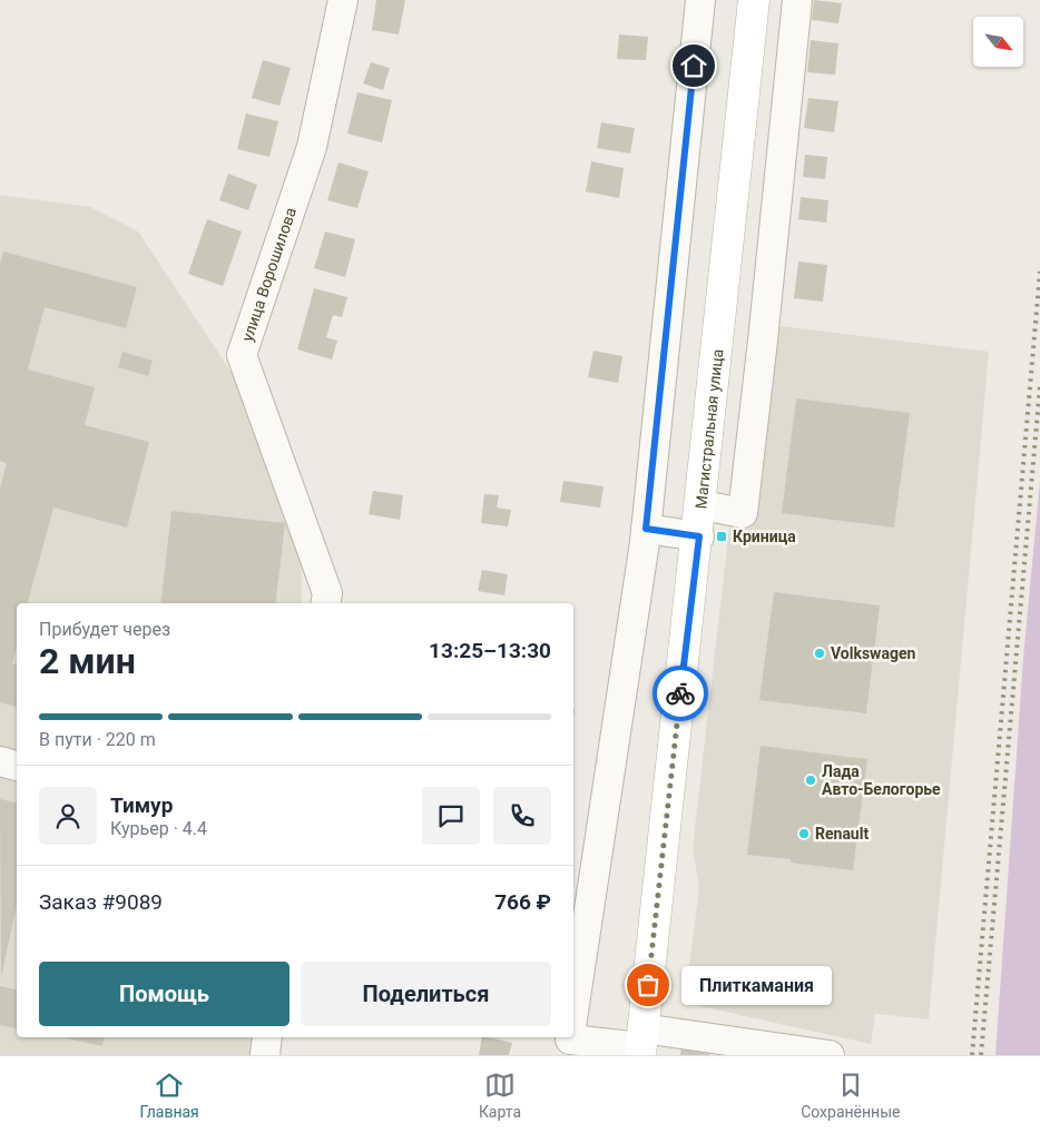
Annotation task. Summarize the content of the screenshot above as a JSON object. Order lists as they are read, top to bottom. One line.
{"streets":{"main road":["Магистральная улица"],"street":["улица Ворошилова"]},"places":{"transit":["Криница"],"other":["Volkswagen","Лада Авто-Белогорье","Renault","Плиткамания"]},"north":"bottom right","page":{"heading":["2 мин","Прибудет через","13:25–13:30"],"panel":["Тимур","Курьер · 4.4","Заказ #9089","766 ₽"],"bar":"В пути · 220 m","buttons":["Помощь","Поделиться"],"bubble":"Плиткамания","tabs":["Главная","Карта","Сохранённые"]}}
